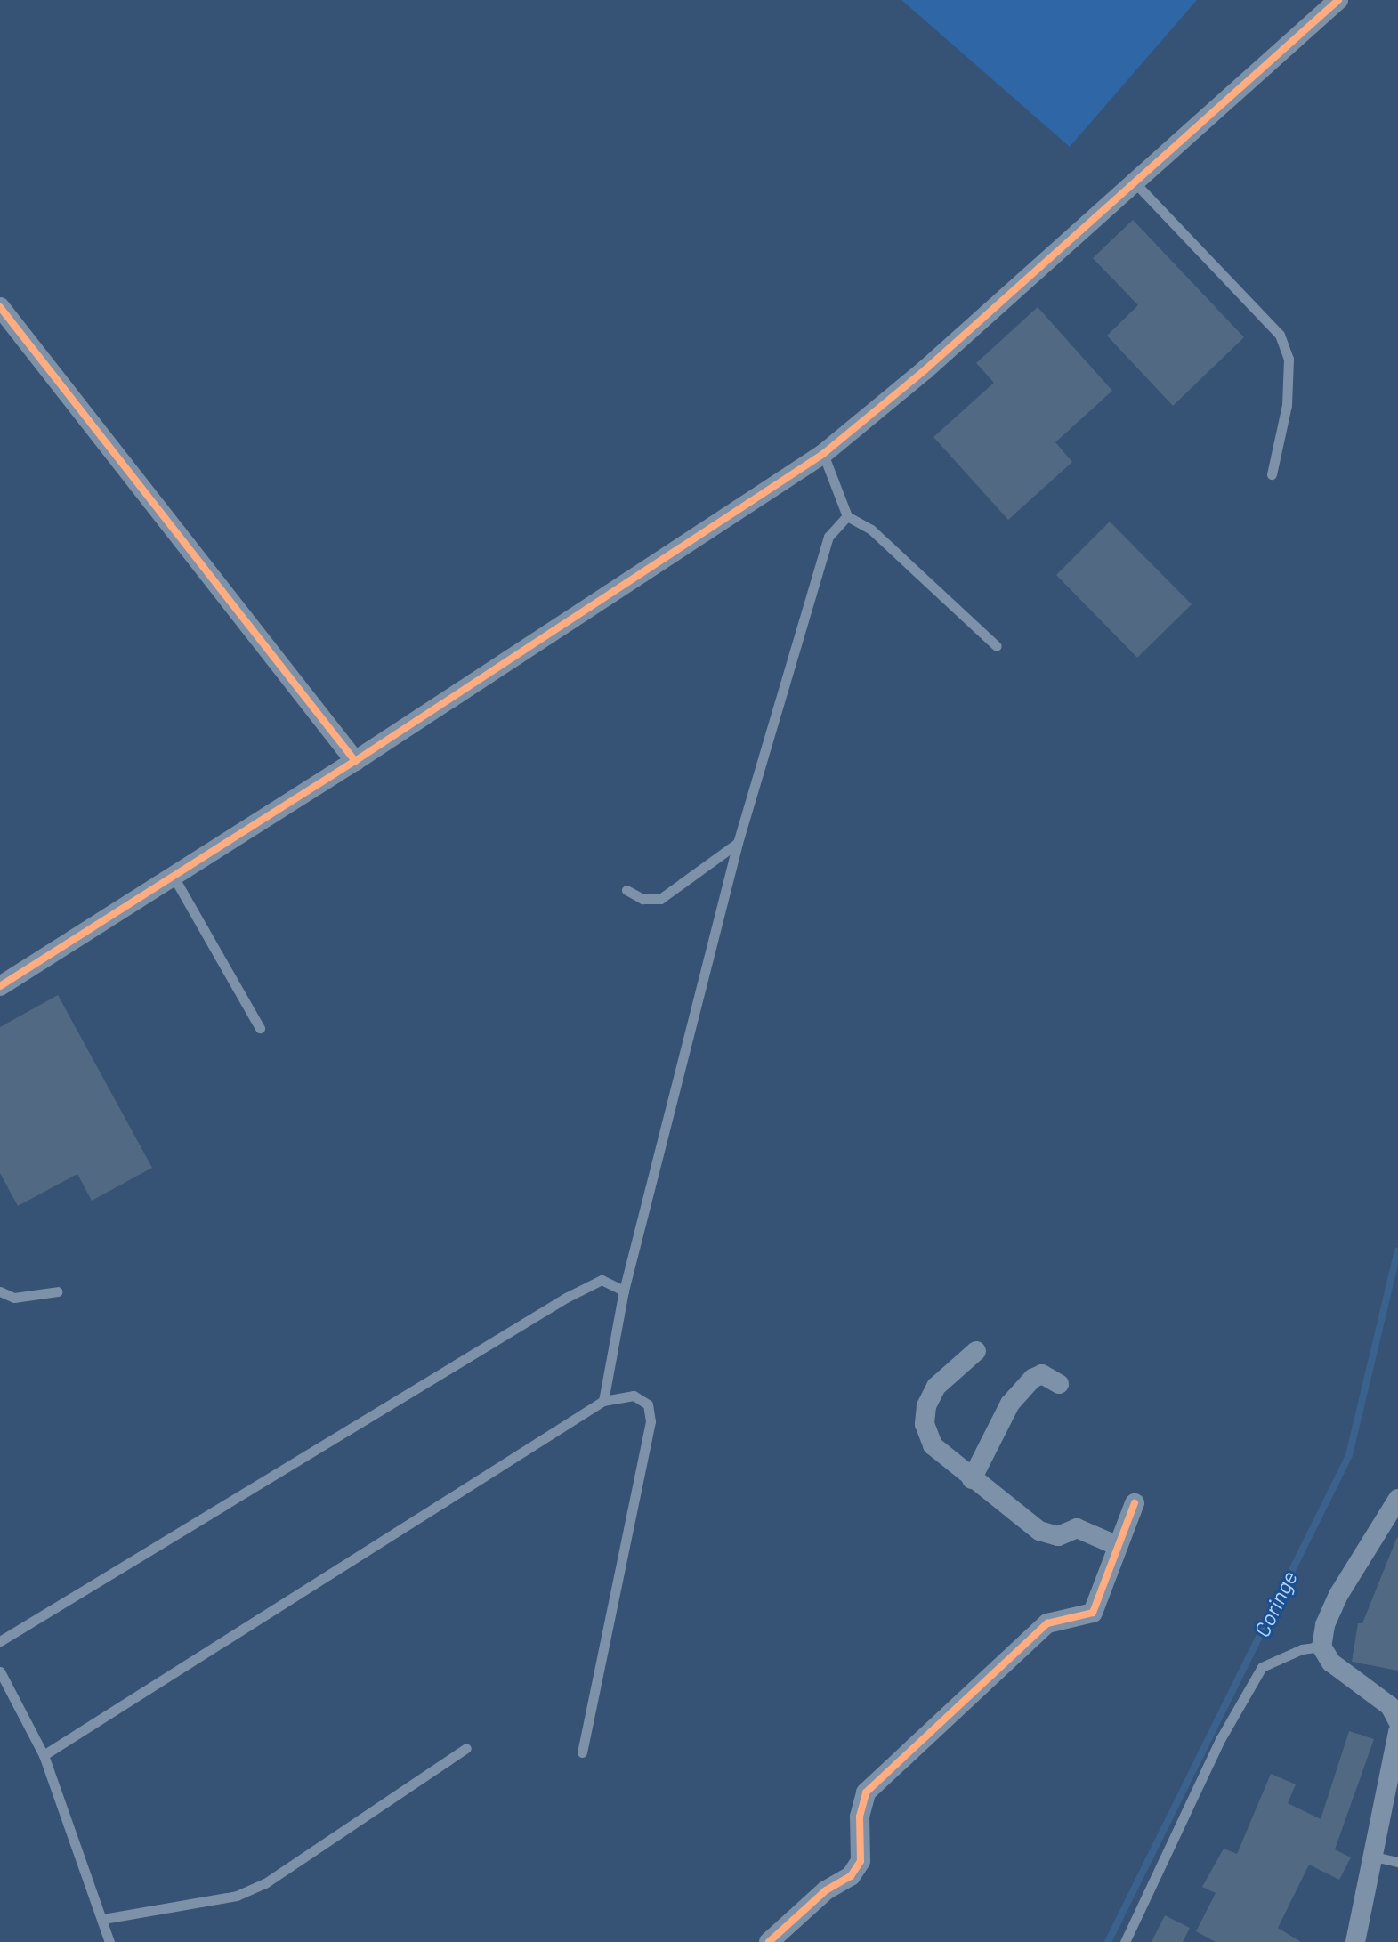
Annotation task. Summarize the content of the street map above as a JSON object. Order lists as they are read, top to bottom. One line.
{"water":["Coringe"]}
